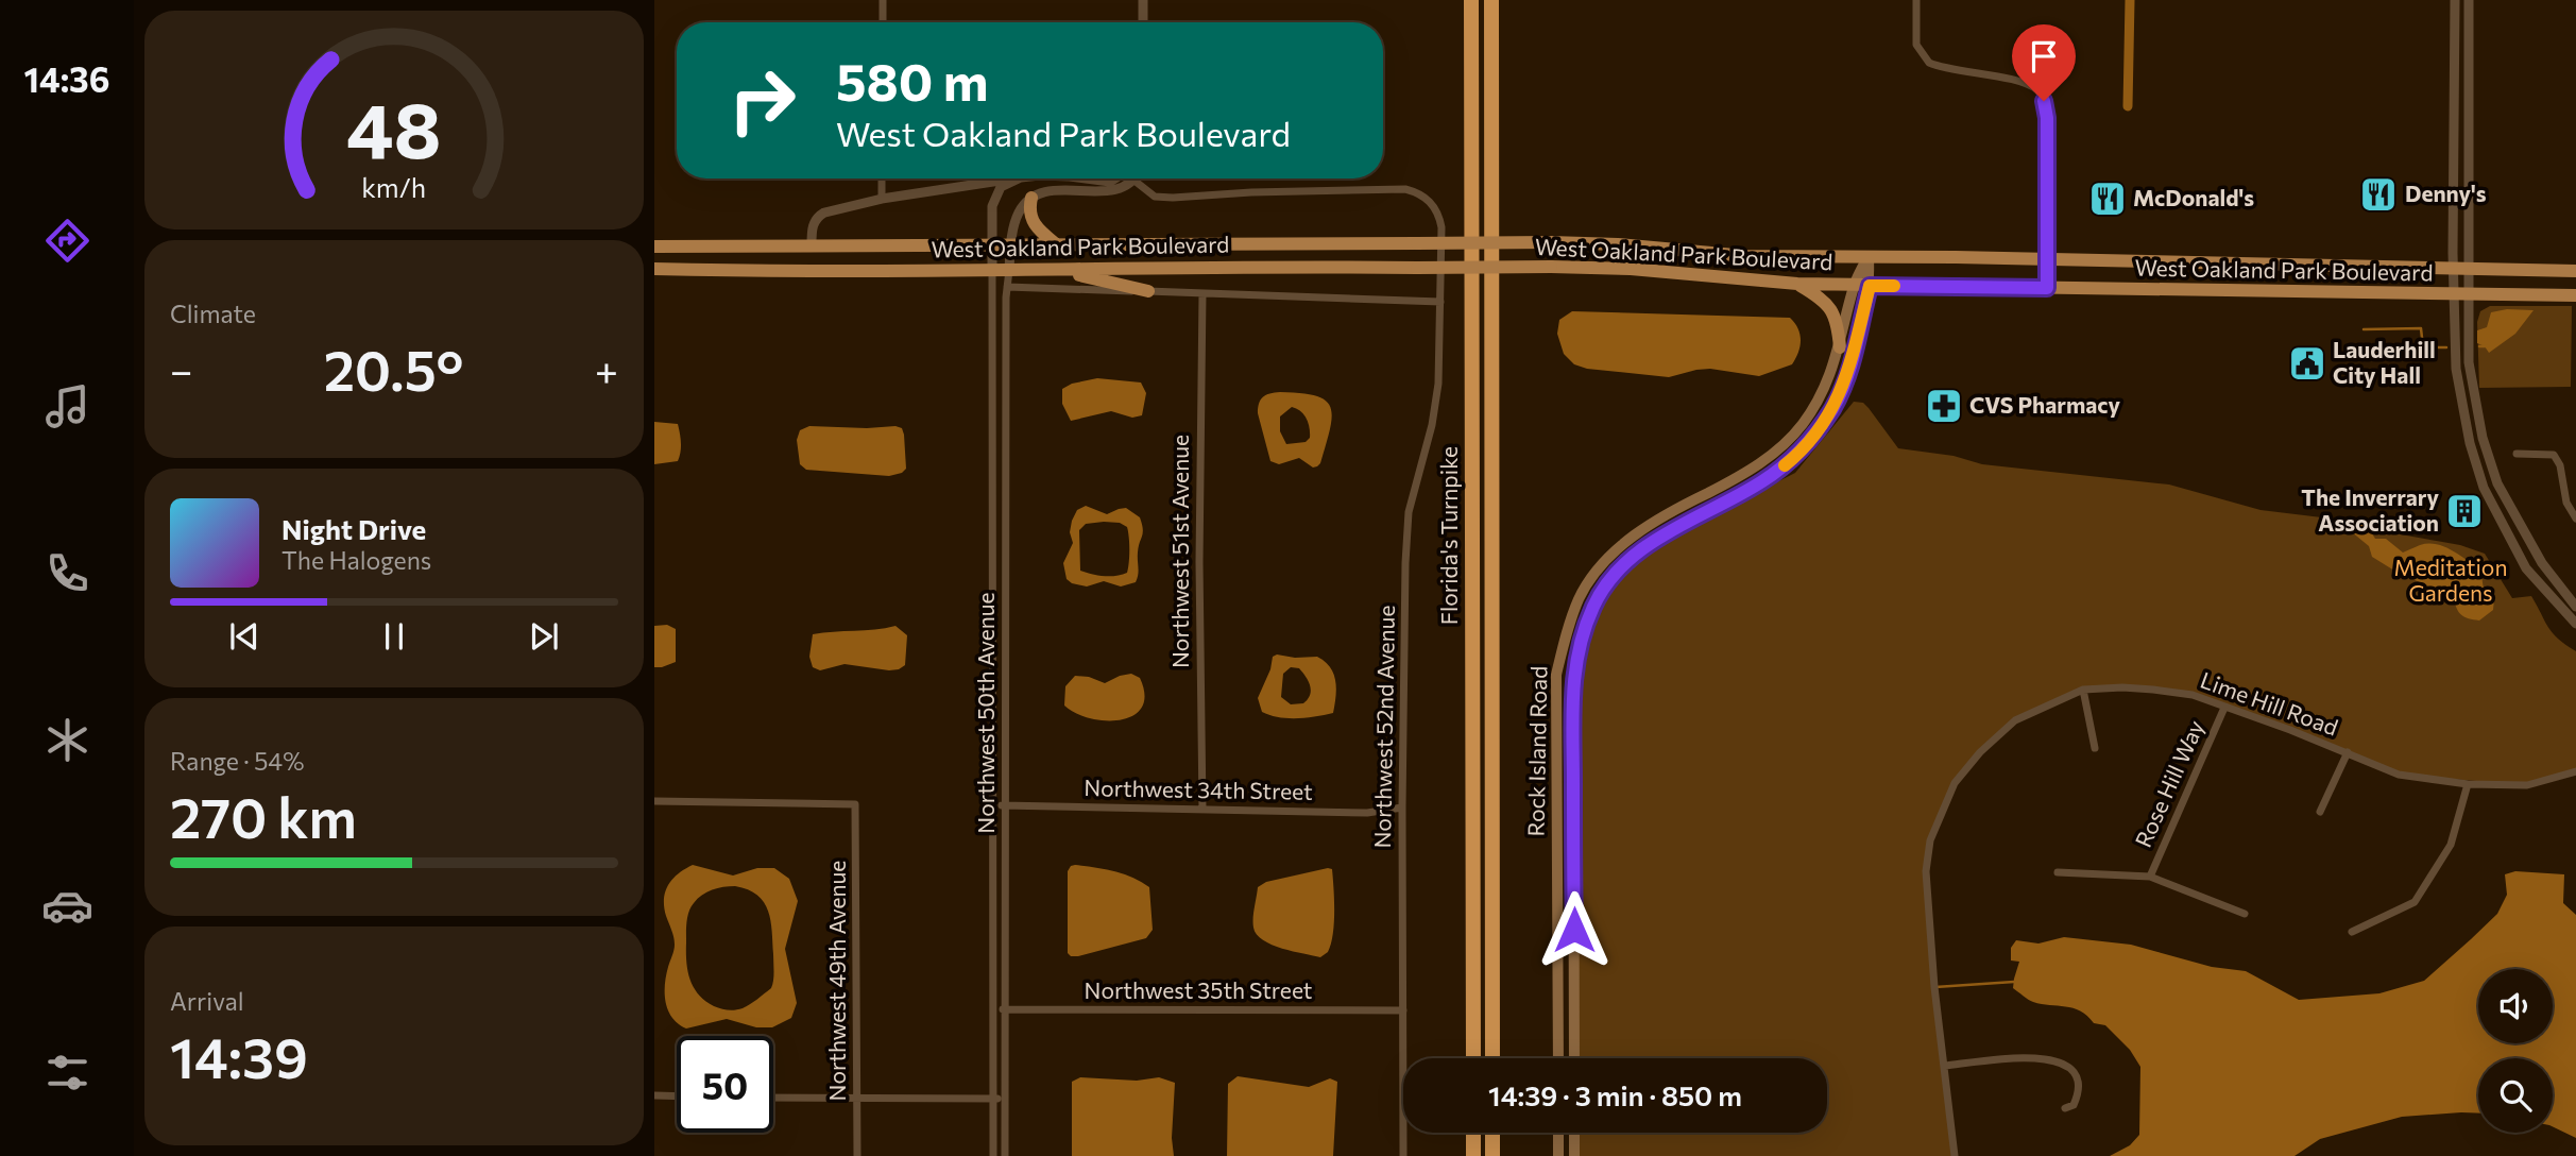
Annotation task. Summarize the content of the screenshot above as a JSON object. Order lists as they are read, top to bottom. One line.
{"streets":{"highway":["Florida's Turnpike"],"main road":["West Oakland Park Boulevard","Rock Island Road"],"street":["Northwest 51st Avenue","Lime Hill Road","Northwest 50th Avenue","Northwest 52nd Avenue","Rose Hill Way","Northwest 34th Street","Northwest 49th Avenue","Northwest 35th Street"]},"crossings":[["West Oakland Park Boulevard","Northwest 50th Avenue"],["West Oakland Park Boulevard","Rock Island Road"],["Northwest 51st Avenue","Northwest 34th Street"],["Lime Hill Road","Rose Hill Way"],["Northwest 50th Avenue","Northwest 34th Street"],["Northwest 50th Avenue","Northwest 35th Street"],["Northwest 52nd Avenue","Northwest 34th Street"],["Northwest 52nd Avenue","Northwest 35th Street"]],"parks":["Meditation Gardens"],"places":{"restaurant":["Denny's","McDonald's"],"public building":["Lauderhill City Hall"],"pharmacy":["CVS Pharmacy"],"building":["The Inverrary Association"]},"page":{"tabs":"14:36","turn":["580 m","West Oakland Park Boulevard"],"tile":["Climate",["Range · 54%","270 km"],["Arrival","14:39"]],"heat":["−","20.5°","+"],"song":["Night Drive","The Halogens"],"limit":"50","trip":"14:39 · 3 min · 850 m","gauge":["48","km/h"]}}
